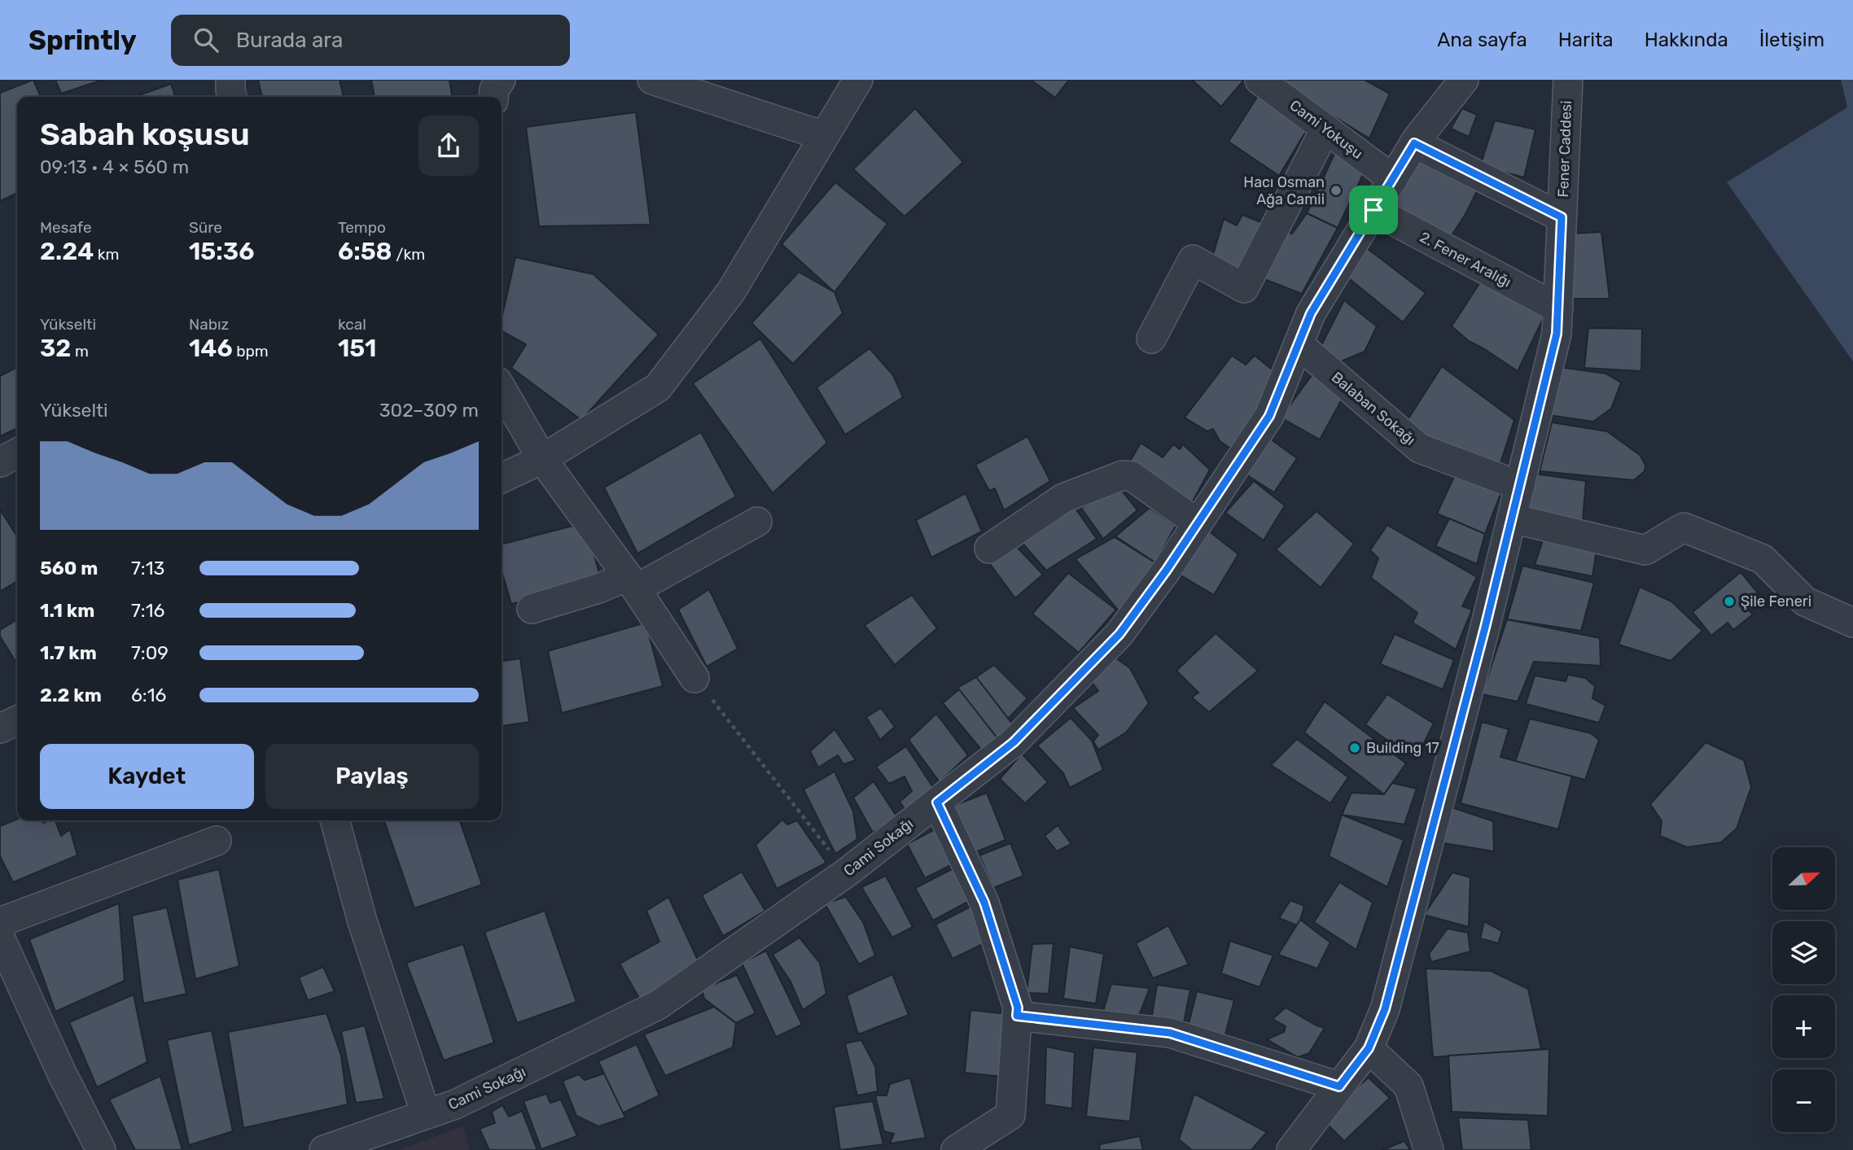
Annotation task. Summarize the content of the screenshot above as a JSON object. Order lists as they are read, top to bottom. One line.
{"streets":{"street":["Cami Yokuşu","Fener Caddesi","2. Fener Aralığı","Balaban Sokağı","Cami Sokağı"]},"crossings":[["Cami Yokuşu","Cami Sokağı"],["Fener Caddesi","2. Fener Aralığı"],["Fener Caddesi","Balaban Sokağı"],["2. Fener Aralığı","Cami Sokağı"],["Balaban Sokağı","Cami Sokağı"]],"places":["Hacı Osman Ağa Camii","Şile Feneri","Building 17"],"north":"right","page":{"header":"Sprintly","search":"Burada ara","nav":["Ana sayfa","Harita","Hakkında","İletişim"],"heading":["Sabah koşusu","09:13 · 4 × 560 m"],"stats":[["Mesafe","2.24 km"],["Süre","15:36"],["Tempo","6:58 /km"],["Yükselti","32 m"],["Nabız","146 bpm"],["kcal","151"]],"chart":["Yükselti","302–309 m"],"list":[{"name":"560 m","note":"7:13"},{"name":"1.1 km","note":"7:16"},{"name":"1.7 km","note":"7:09"},{"name":"2.2 km","note":"6:16"}],"buttons":["Kaydet","Paylaş"],"map_buttons":["+","−"]}}
